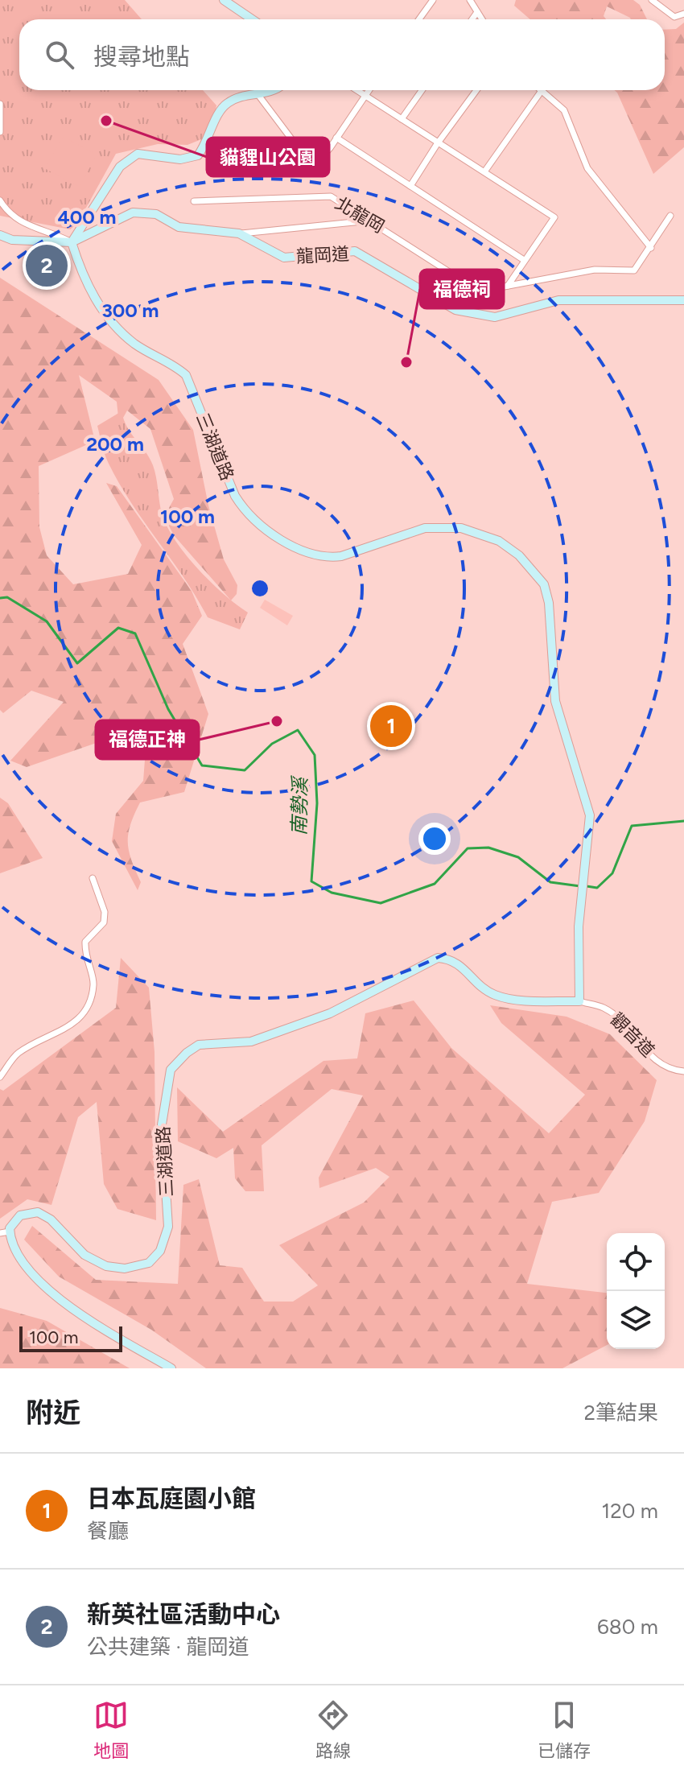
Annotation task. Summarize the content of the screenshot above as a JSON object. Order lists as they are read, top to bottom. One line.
{"streets":{"street":["北龍岡","龍岡道","三湖道路","觀音道"]},"crossings":[["龍岡道","三湖道路"],["三湖道路","觀音道"]],"water":["南勢溪"],"places":["貓貍山公園","福德祠","福德正神"],"scale_bar":"100 m","page":{"search":"搜尋地點","pins":["2","1"],"scale":"100 m","heading":["附近","2筆結果"],"list":[{"mark":"1","name":"日本瓦庭園小館","note":"餐廳","value":"120 m"},{"mark":"2","name":"新英社區活動中心","note":"公共建築 · 龍岡道","value":"680 m"}],"nav":["地圖","路線","已儲存"]},"rings":["400 m","300 m","200 m","100 m"]}
